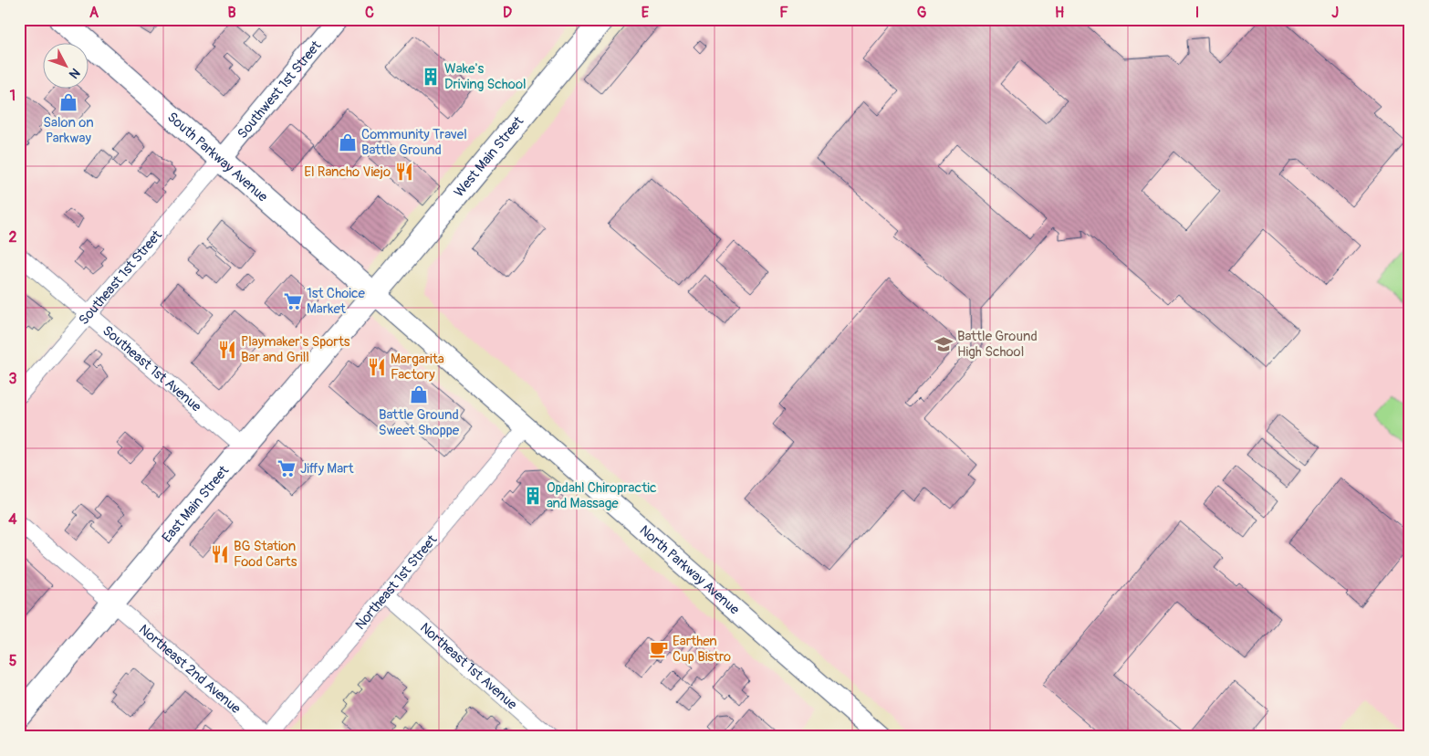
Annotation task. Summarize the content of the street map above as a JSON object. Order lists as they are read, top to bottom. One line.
{"streets":{"main road":["South Parkway Avenue","West Main Street","East Main Street"],"street":["Southwest 1st Street","Southeast 1st Street","Southeast 1st Avenue","North Parkway Avenue","Northeast 1st Street","Northeast 1st Avenue","Northeast 2nd Avenue"]},"crossings":[["Southwest 1st Street","South Parkway Avenue"],["Southwest 1st Street","Southeast 1st Street"],["South Parkway Avenue","West Main Street"],["South Parkway Avenue","Southeast 1st Street"],["South Parkway Avenue","East Main Street"],["South Parkway Avenue","North Parkway Avenue"],["West Main Street","East Main Street"],["West Main Street","North Parkway Avenue"],["Southeast 1st Street","Southeast 1st Avenue"],["Southeast 1st Avenue","East Main Street"],["East Main Street","North Parkway Avenue"],["East Main Street","Northeast 2nd Avenue"],["North Parkway Avenue","Northeast 1st Street"],["Northeast 1st Street","Northeast 1st Avenue"],["Northeast 1st Street","Northeast 2nd Avenue"]],"places":{"building":["Wake's Driving School","Opdahl Chiropractic and Massage"],"shop":["Salon on Parkway","Community Travel Battle Ground","Battle Ground Sweet Shoppe"],"restaurant":["El Rancho Viejo","Playmaker's Sports Bar and Grill","Margarita Factory","BG Station Food Carts"],"supermarket":["1st Choice Market","Jiffy Mart"],"school or university":["Battle Ground High School"],"cafe":["Earthen Cup Bistro"]},"north":"bottom right","grid":{"columns":["A","B","C","D","E","F","G","H","I","J"],"rows":["1","2","3","4","5"]}}
